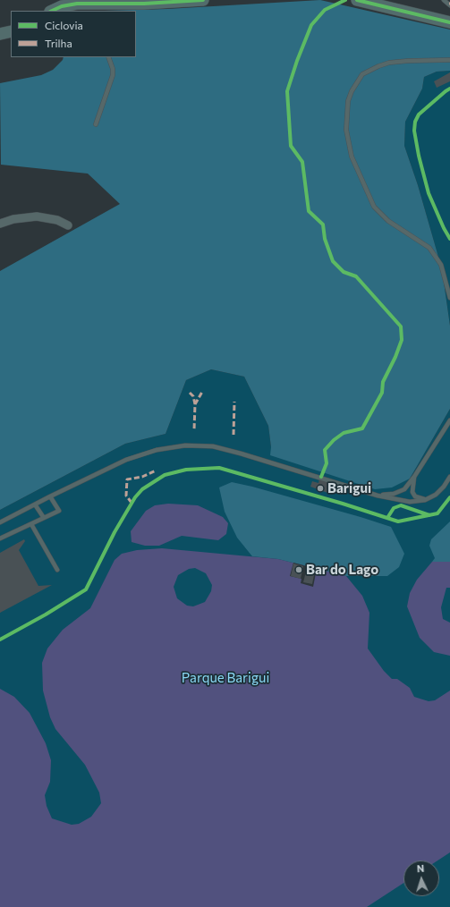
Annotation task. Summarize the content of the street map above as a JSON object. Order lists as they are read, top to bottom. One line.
{"parks":["Parque Barigui"],"places":["Barigui","Bar do Lago"],"legend":["Ciclovia","Trilha"],"north":"top"}
